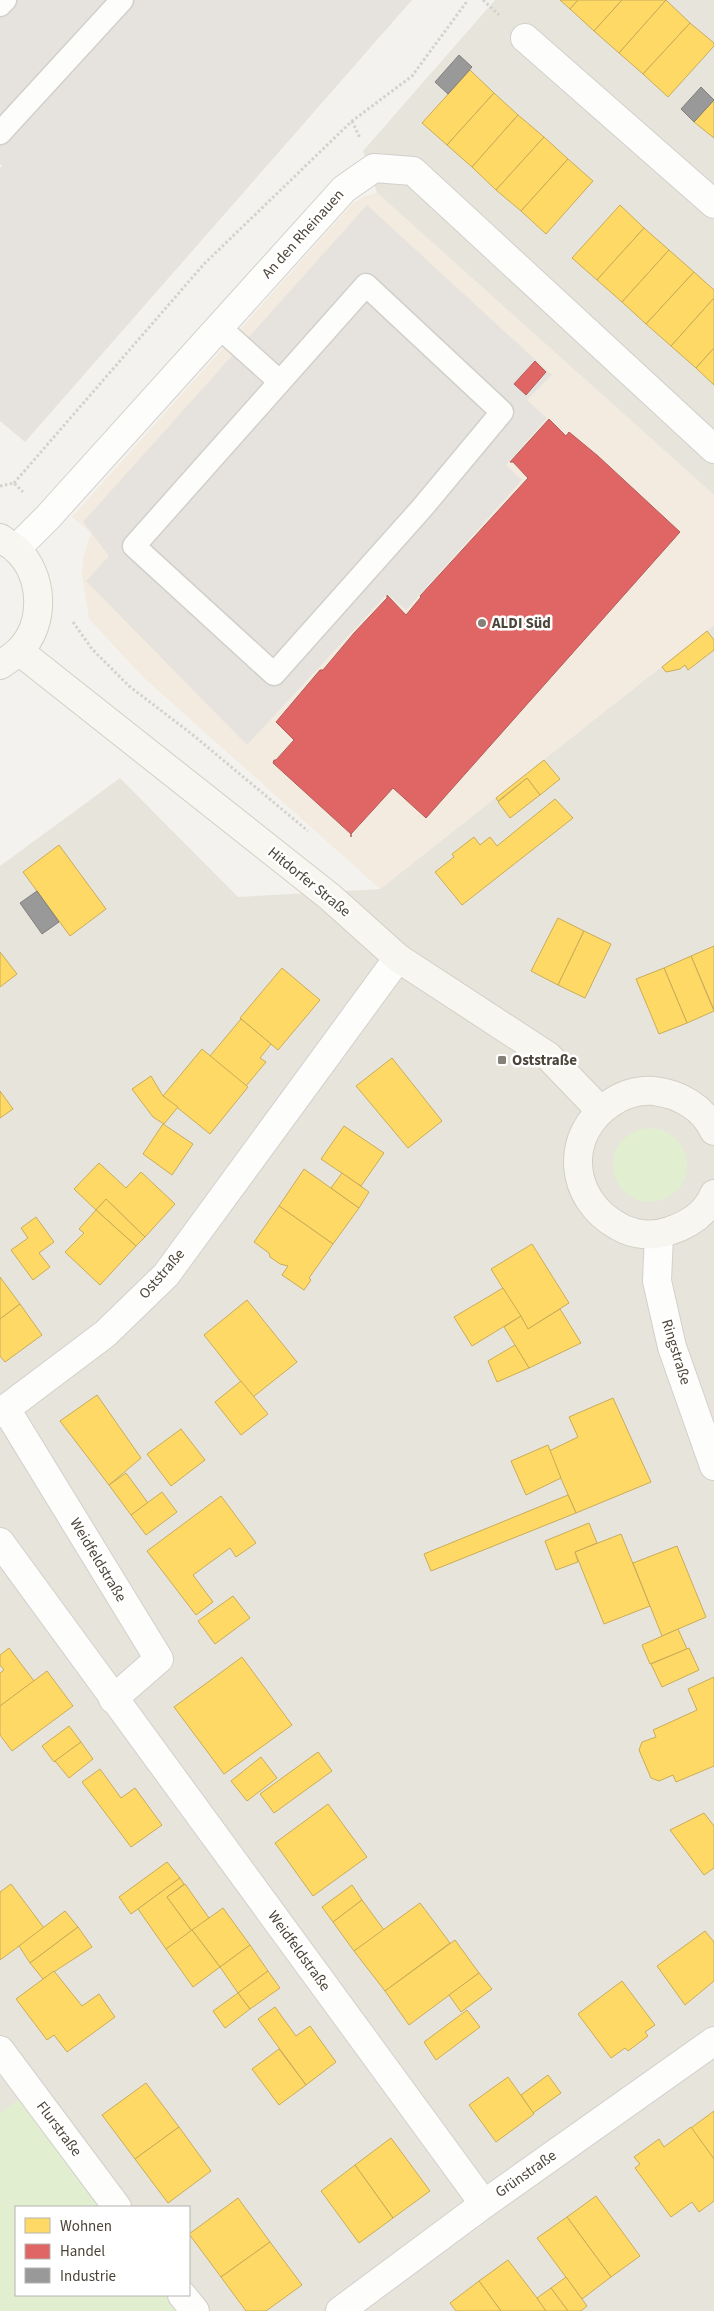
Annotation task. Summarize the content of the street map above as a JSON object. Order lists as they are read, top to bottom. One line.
{"streets":{"street":["An den Rheinauen","Hitdorfer Straße","Oststraße","Ringstraße","Weidfeldstraße","Flurstraße","Grünstraße"]},"crossings":[["Hitdorfer Straße","Oststraße"],["Oststraße","Weidfeldstraße"],["Weidfeldstraße","Grünstraße"]],"places":{"other":["ALDI Süd"],"transit":["Oststraße"]},"legend":["Wohnen","Handel","Industrie"]}
